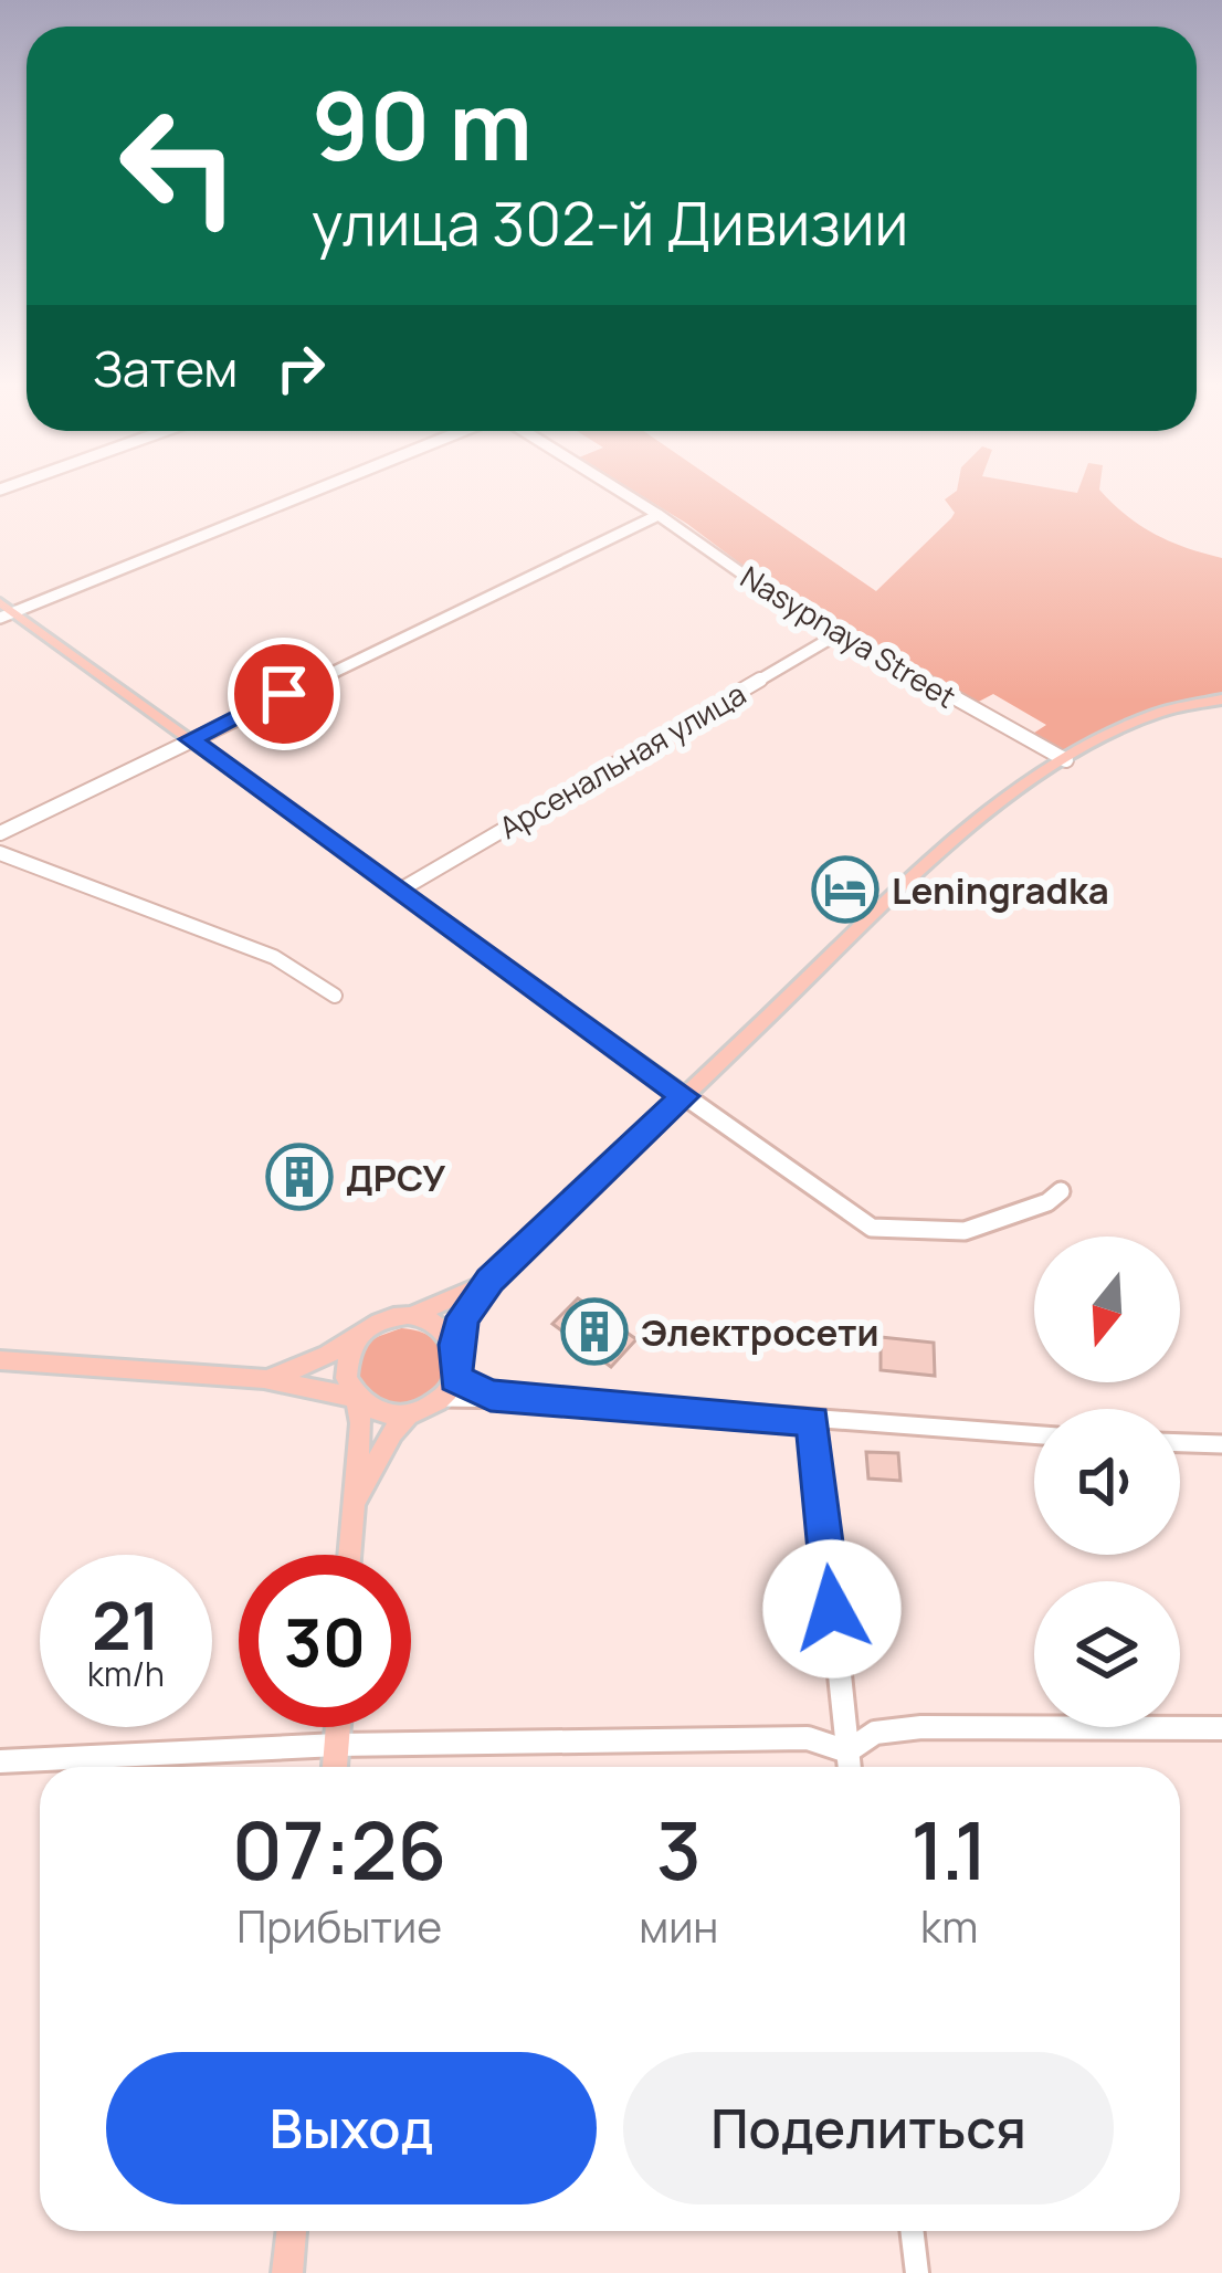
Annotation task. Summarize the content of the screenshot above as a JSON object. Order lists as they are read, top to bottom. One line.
{"streets":{"street":["Nasypnaya Street","Арсенальная улица"]},"crossings":[["Nasypnaya Street","Арсенальная улица"]],"places":{"hotel":["Leningradka"],"building":["ДРСУ","Электросети"]},"north":"bottom","page":{"turn":["90 m","улица 302-й Дивизии"],"then":"Затем","speed":"21 km/h","limit":"30","eta":["07:26","Прибытие","3","мин","1.1","km"],"buttons":["Выход","Поделиться"]}}
